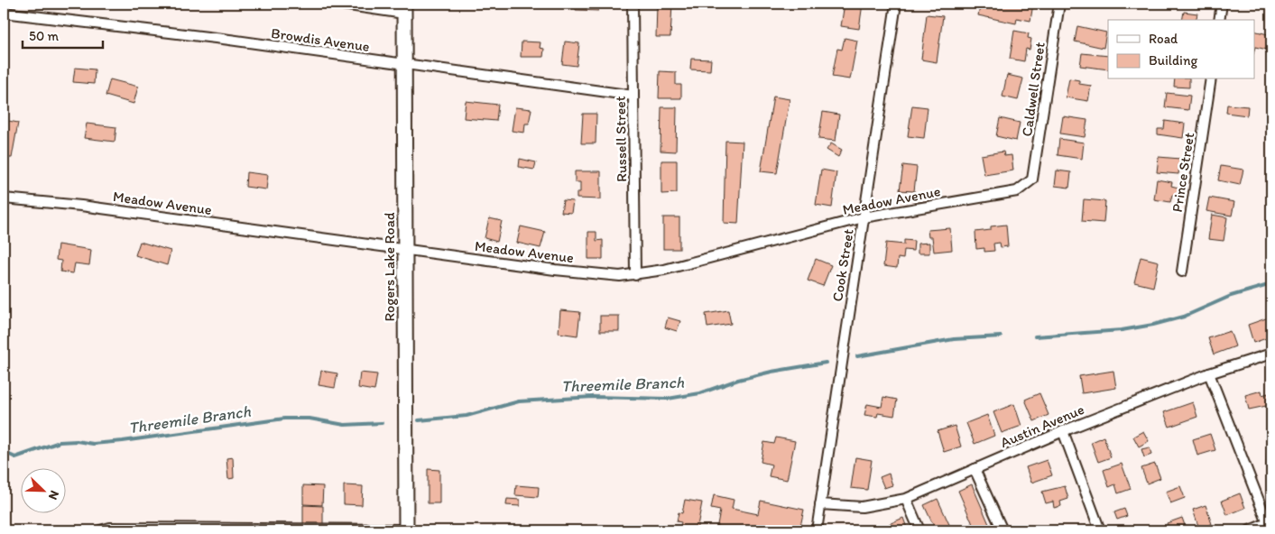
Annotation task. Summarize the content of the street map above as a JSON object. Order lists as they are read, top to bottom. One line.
{"streets":{"main road":["Rogers Lake Road"],"street":["Browdis Avenue","Caldwell Street","Russell Street","Prince Street","Meadow Avenue","Cook Street","Austin Avenue"]},"crossings":[["Browdis Avenue","Russell Street"],["Browdis Avenue","Rogers Lake Road"],["Caldwell Street","Meadow Avenue"],["Russell Street","Meadow Avenue"],["Meadow Avenue","Cook Street"],["Meadow Avenue","Rogers Lake Road"],["Cook Street","Austin Avenue"]],"water":["Threemile Branch"],"legend":["Road","Building"],"scale_bar":"50 m","north":"bottom right"}
